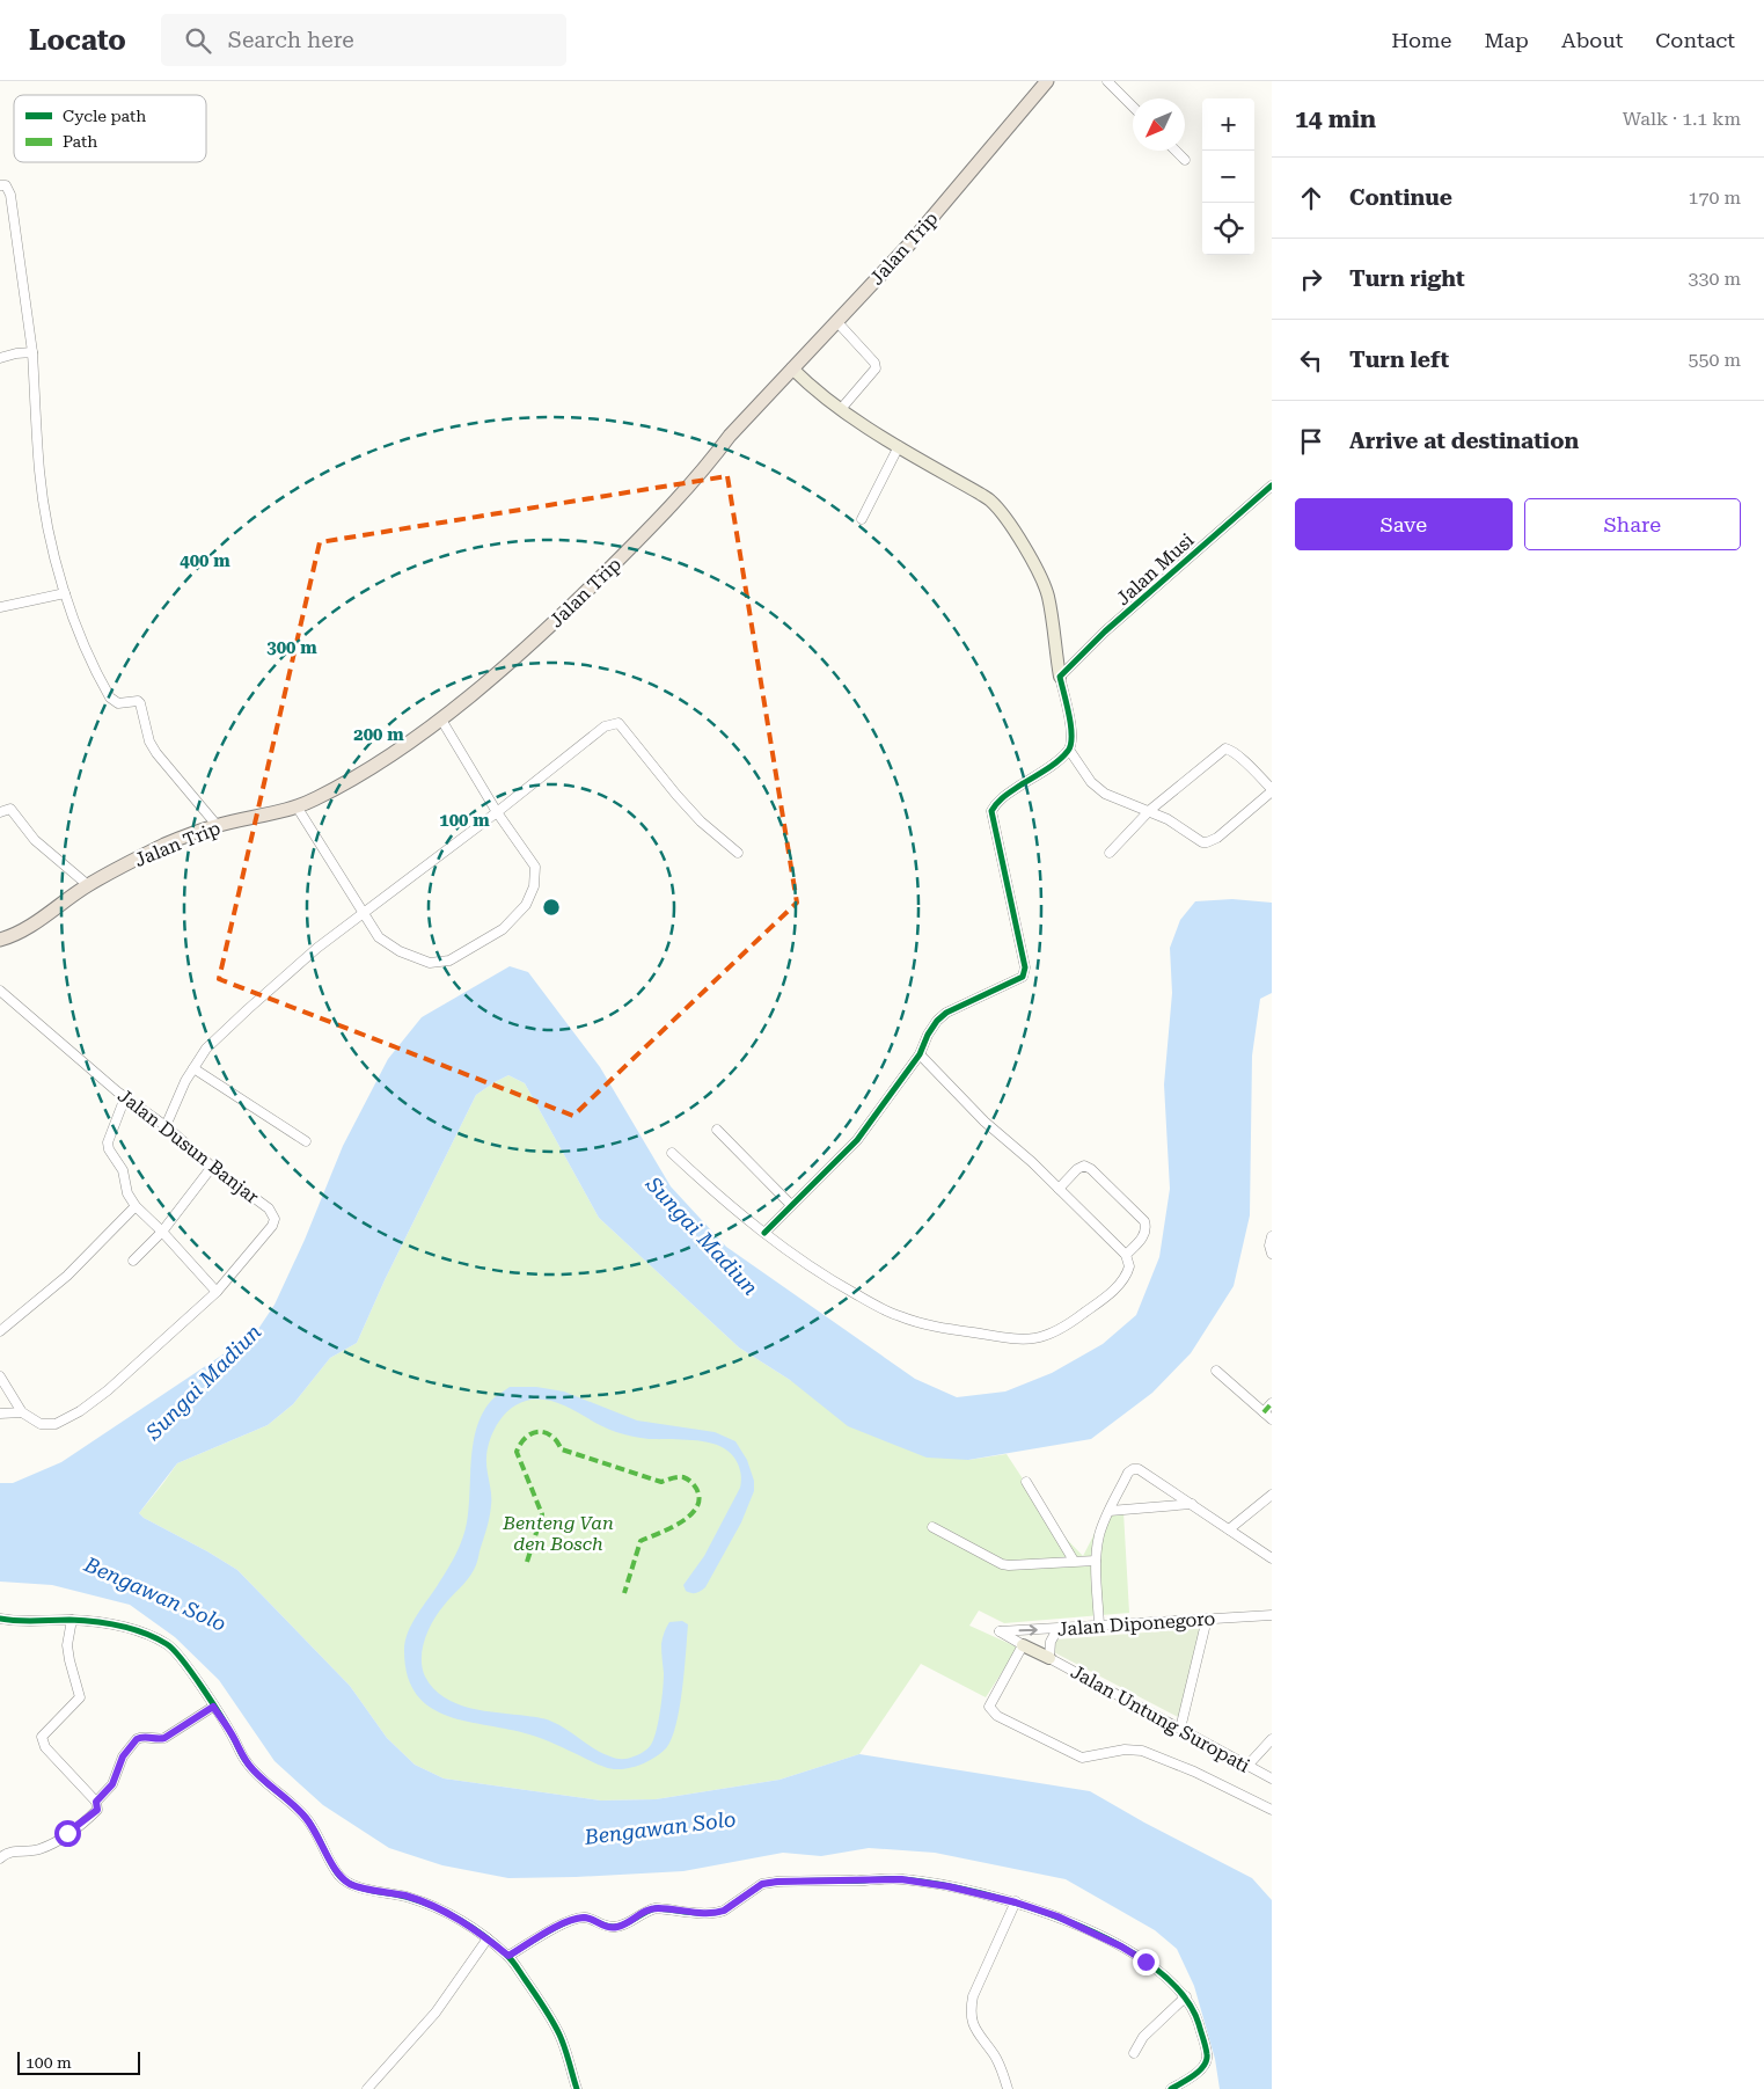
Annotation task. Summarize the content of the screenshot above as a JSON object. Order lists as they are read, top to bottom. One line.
{"streets":{"highway":["Jalan Trip"],"main road":["Jalan Untung Suropati"],"street":["Jalan Musi","Jalan Dusun Banjar","Jalan Diponegoro"]},"crossings":[["Jalan Diponegoro","Jalan Untung Suropati"]],"water":["Sungai Madiun","Bengawan Solo"],"parks":["Benteng Van den Bosch"],"legend":["Cycle path","Path"],"scale_bar":"100 m","north":"bottom left","page":{"header":"Locato","search":"Search here","nav":["Home","Map","About","Contact"],"heading":["14 min","Walk · 1.1 km"],"map_buttons":["+","−"],"list":[["Continue","170 m"],["Turn right","330 m"],["Turn left","550 m"],"Arrive at destination"],"buttons":["Save","Share"],"scale":"100 m"},"rings":["400 m","300 m","200 m","100 m"]}
